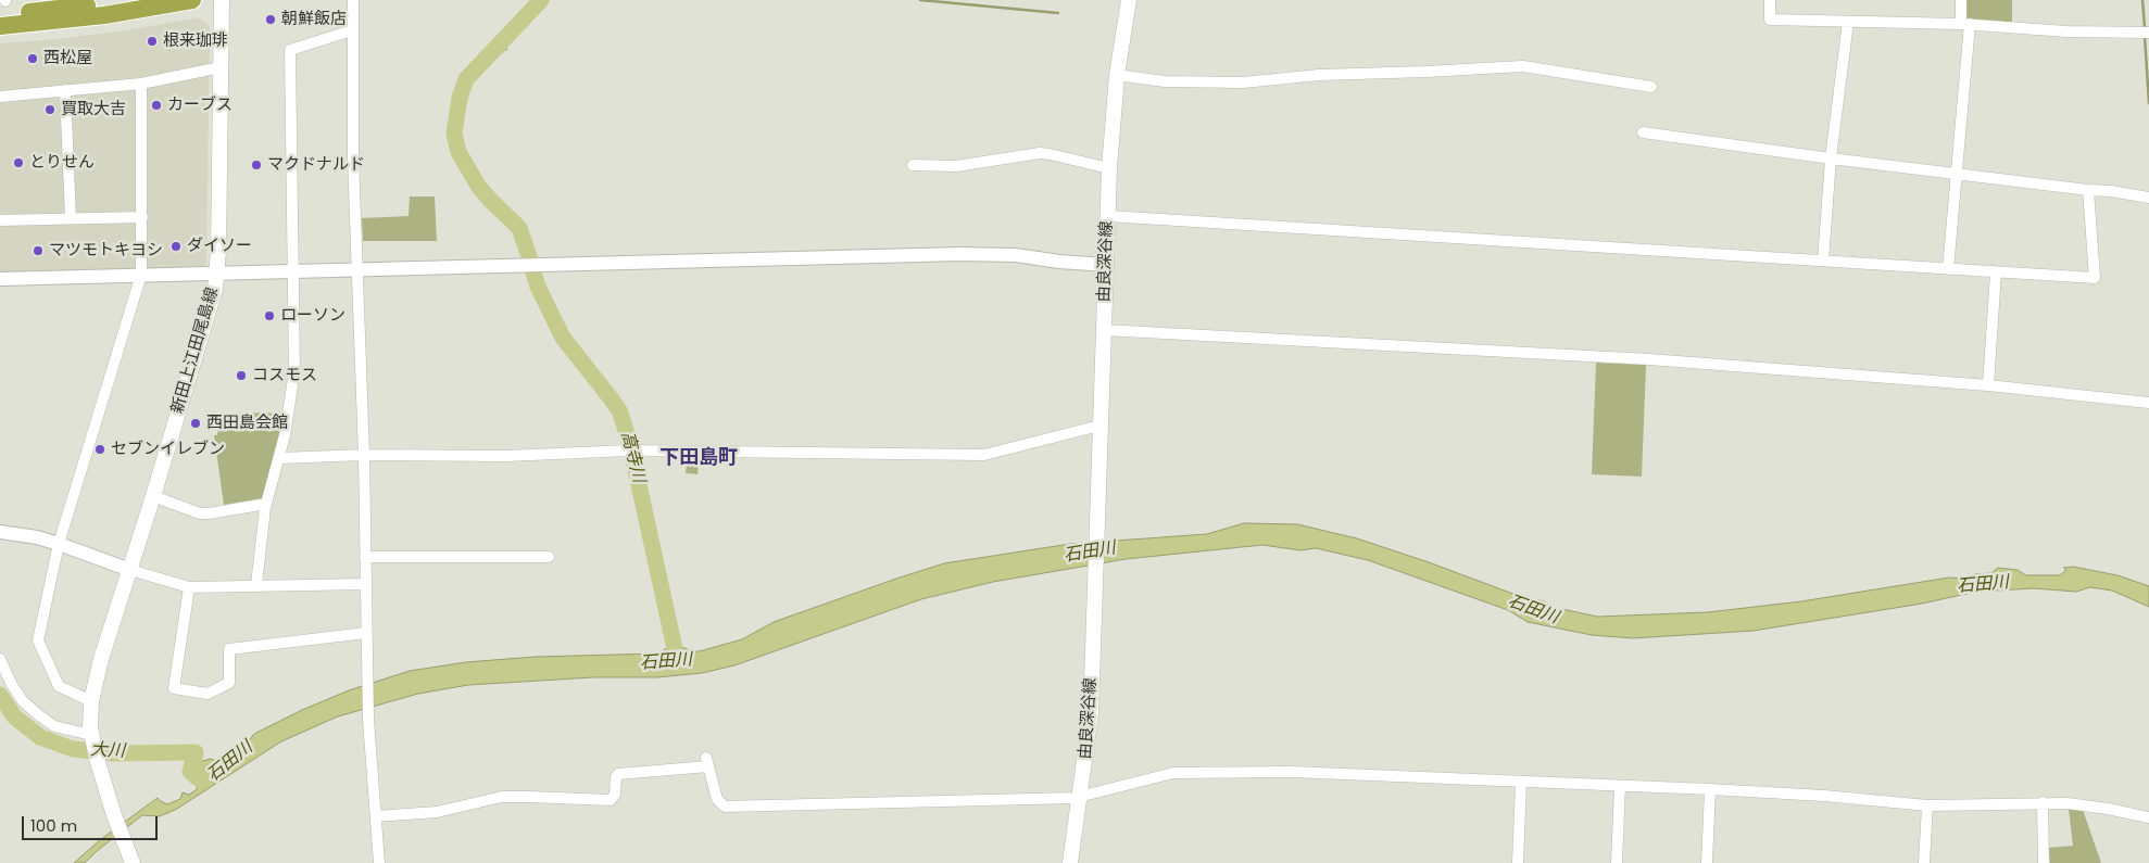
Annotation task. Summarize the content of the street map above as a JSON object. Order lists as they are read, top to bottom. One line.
{"streets":{"main road":["由良深谷線","新田上江田尾島線"]},"districts":["下田島町"],"water":["高寺川","石田川","大川"],"places":["朝鮮飯店","根来珈琲","西松屋","カーブス","買取大吉","とりせん","マクドナルド","ダイソー","マツモトキヨシ","ローソン","コスモス","西田島会館","セブンイレブン"],"scale_bar":"100 m"}
